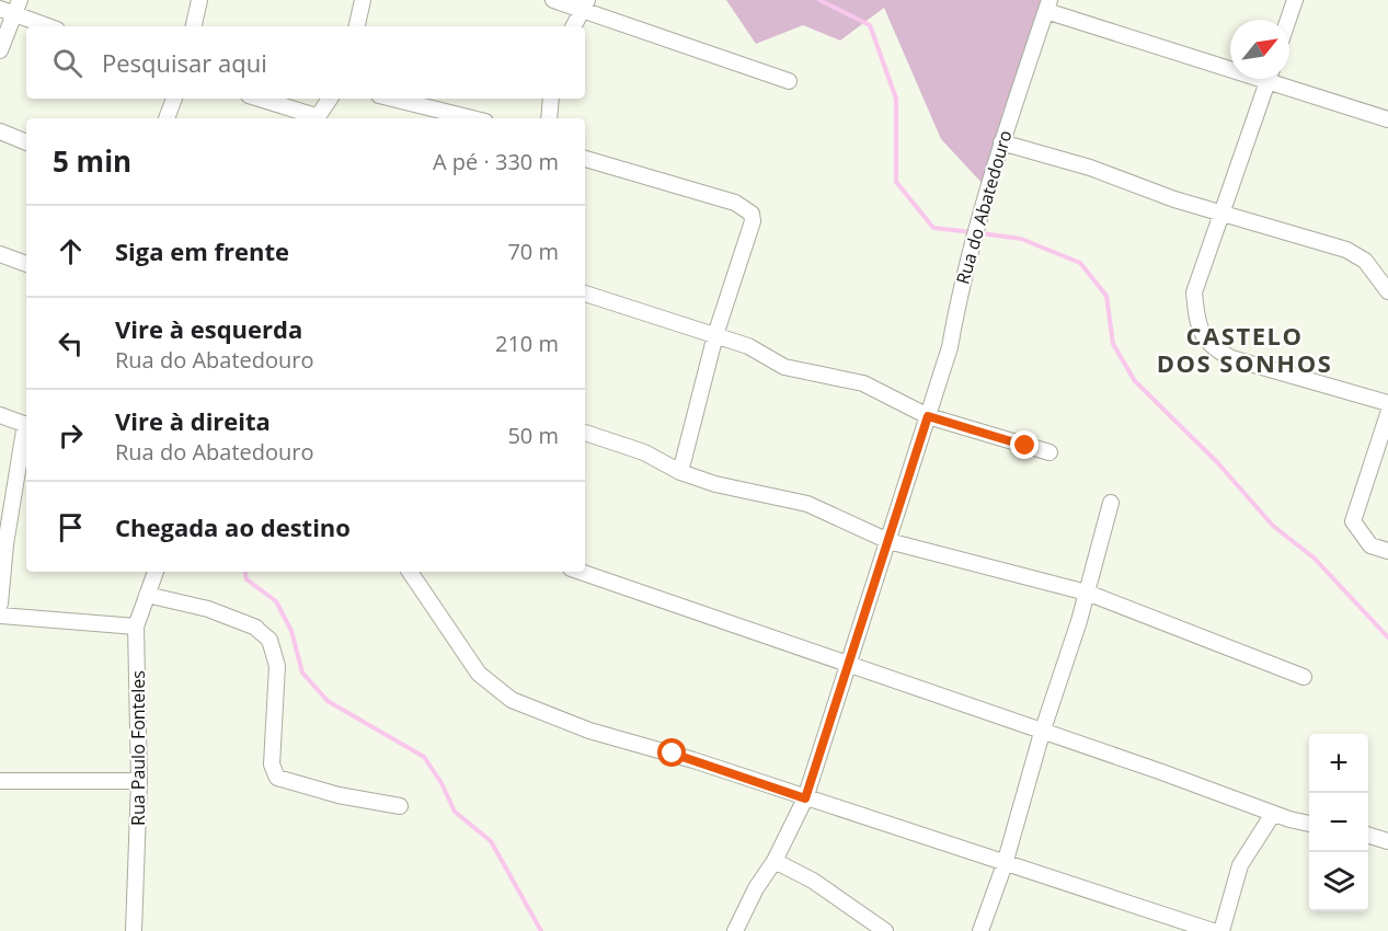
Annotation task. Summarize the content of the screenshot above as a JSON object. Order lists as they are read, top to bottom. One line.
{"streets":{"street":["Rua do Abatedouro","Rua Paulo Fonteles"]},"districts":["CASTELO DOS SONHOS"],"north":"top right","page":{"search":"Pesquisar aqui","heading":["5 min","A pé · 330 m"],"list":[["Siga em frente","70 m"],["Vire à esquerda","Rua do Abatedouro","210 m"],["Vire à direita","Rua do Abatedouro","50 m"],"Chegada ao destino"],"map_buttons":["+","−"]}}
